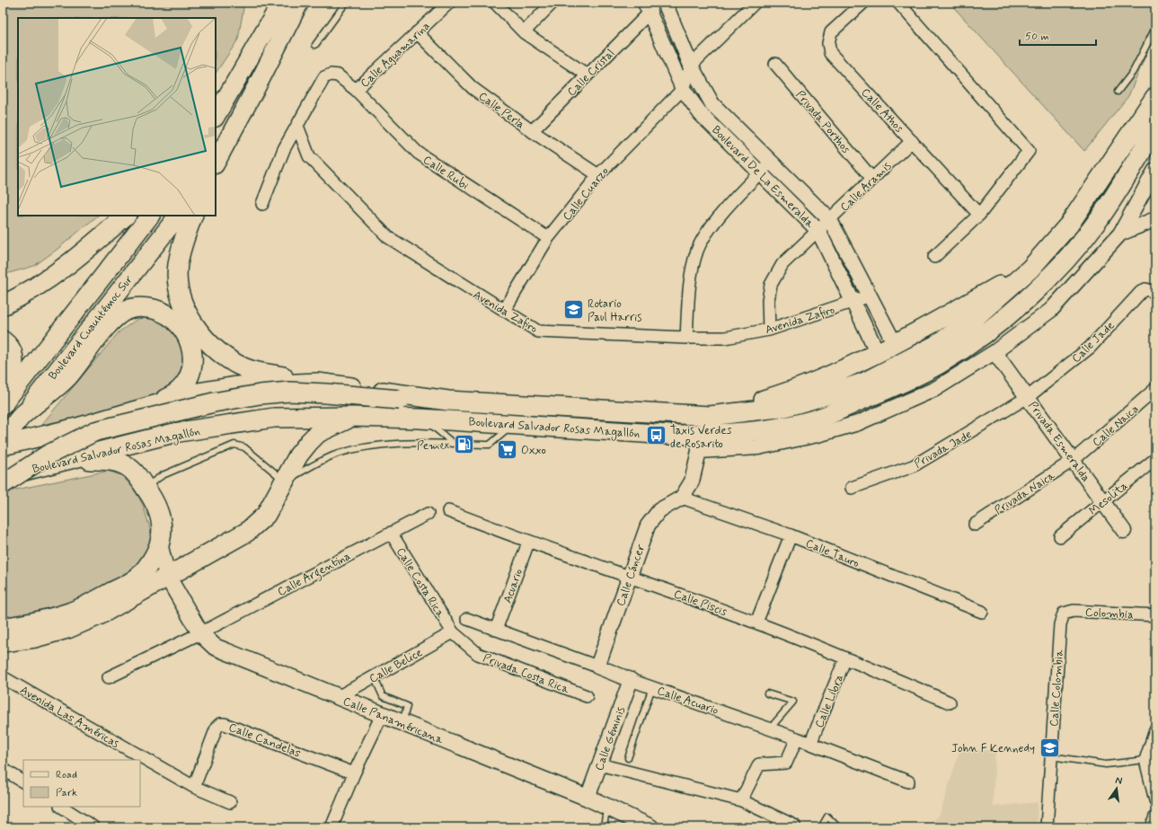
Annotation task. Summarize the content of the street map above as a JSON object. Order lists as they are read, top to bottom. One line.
{"streets":{"highway":["Boulevard Cuauhtémoc Sur","Boulevard Salvador Rosas Magallón"],"main road":["Calle Panaméricana"],"street":["Calle Aguamarina","Calle Cristal","Calle Perla","Calle Athos","Privada Porthos","Calle Rubi","Boulevard De La Esmeralda","Calle Aramis","Calle Cuarzo","Avenida Zafiro","Calle Jade","Calle Naica","Privada Esmeralda","Privada Jade","Privada Naica","Mesolita","Calle Tauro","Calle Argentina","Calle Cáncer","Calle Costa Rica","Acuario","Calle Piscis","Colombia","Calle Belice","Privada Costa Rica","Calle Colombia","Calle Acuario","Calle Libra","Avenida Las Américas","Calle Géminis","Calle Candelas"]},"crossings":[["Calle Aguamarina","Calle Perla"],["Calle Aguamarina","Calle Rubi"],["Calle Cristal","Calle Perla"],["Calle Cristal","Boulevard De La Esmeralda"],["Calle Perla","Calle Cuarzo"],["Calle Athos","Calle Aramis"],["Privada Porthos","Calle Aramis"],["Calle Rubi","Calle Cuarzo"],["Boulevard De La Esmeralda","Calle Aramis"],["Boulevard De La Esmeralda","Calle Cuarzo"],["Boulevard De La Esmeralda","Avenida Zafiro"],["Calle Aramis","Avenida Zafiro"],["Calle Cuarzo","Avenida Zafiro"],["Calle Jade","Privada Esmeralda"],["Calle Jade","Privada Jade"],["Calle Naica","Privada Esmeralda"],["Calle Naica","Privada Naica"],["Privada Esmeralda","Privada Jade"],["Privada Esmeralda","Privada Naica"],["Privada Esmeralda","Mesolita"],["Calle Tauro","Calle Cáncer"],["Calle Argentina","Calle Costa Rica"],["Calle Argentina","Calle Panaméricana"],["Calle Cáncer","Calle Piscis"],["Calle Cáncer","Calle Acuario"],["Calle Costa Rica","Calle Belice"],["Calle Costa Rica","Privada Costa Rica"],["Acuario","Calle Piscis"],["Acuario","Calle Acuario"],["Calle Piscis","Calle Libra"],["Colombia","Calle Colombia"],["Calle Belice","Privada Costa Rica"],["Calle Belice","Calle Panaméricana"],["Calle Acuario","Calle Libra"],["Calle Acuario","Calle Géminis"],["Avenida Las Américas","Calle Candelas"],["Calle Panaméricana","Calle Géminis"]],"places":{"school or university":["Rotario Paul Harris","John F Kennedy"],"bus stop":["Taxis Verdes de Rosarito"],"fuel station":["Pemex"],"supermarket":["Oxxo"]},"legend":["Road","Park"],"scale_bar":"50 m","north":"top"}
